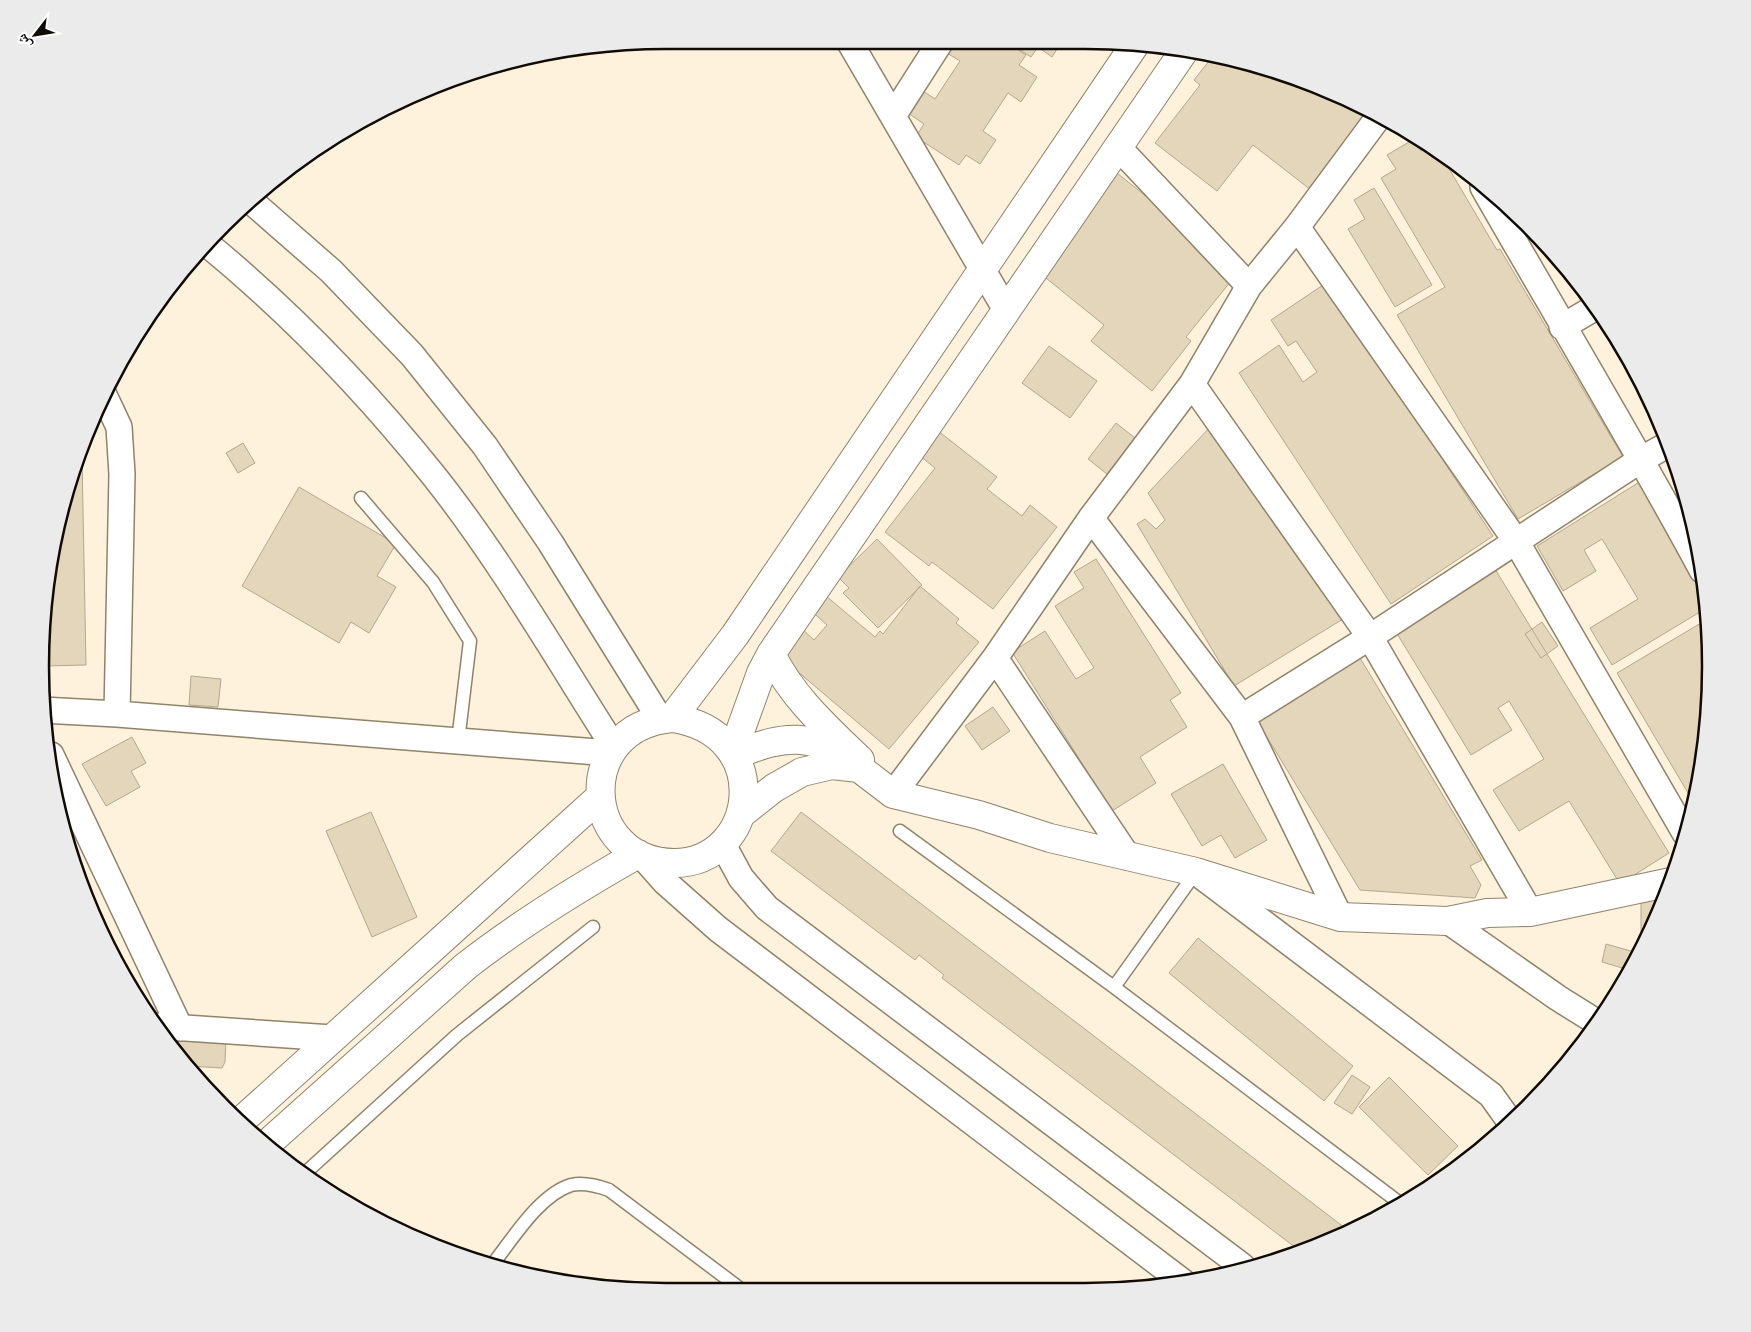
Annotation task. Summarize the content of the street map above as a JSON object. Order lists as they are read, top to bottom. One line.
{"north":"bottom left"}
